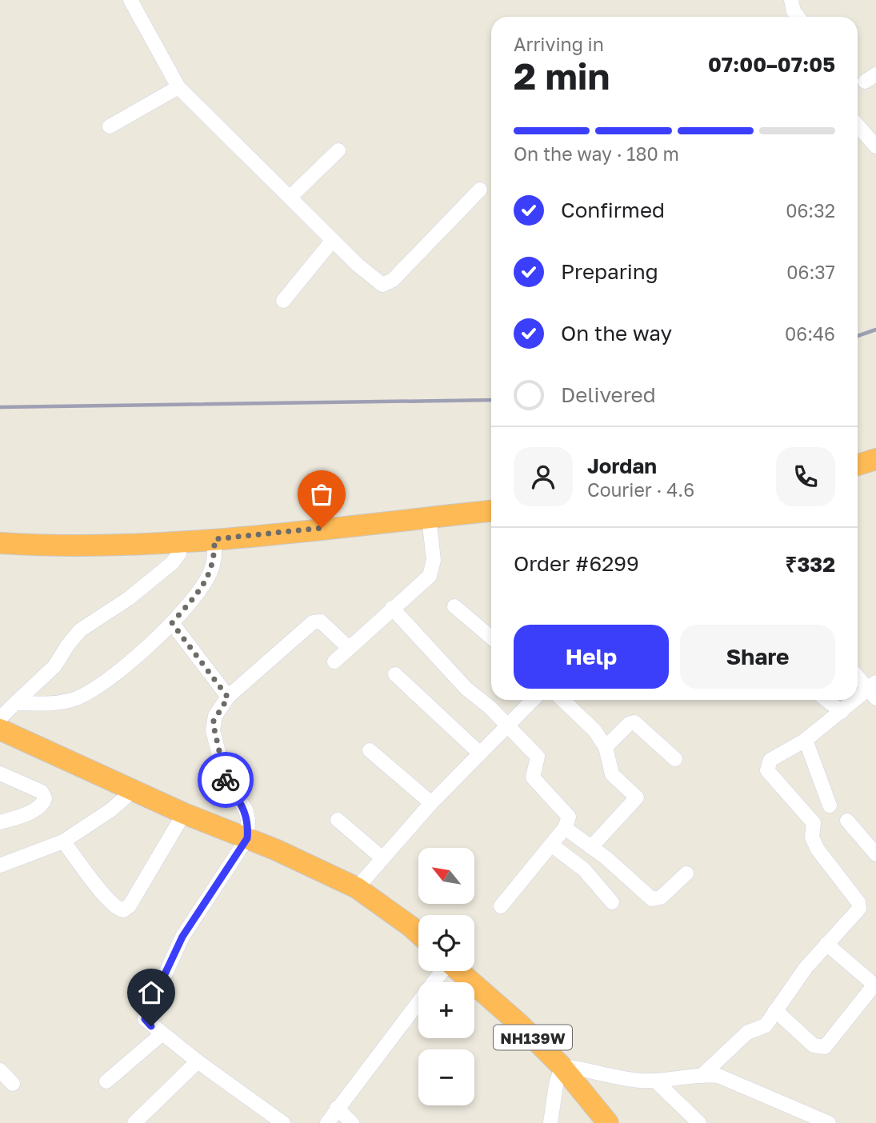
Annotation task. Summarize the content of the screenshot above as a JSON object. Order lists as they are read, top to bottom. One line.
{"streets":{"highway":["NH139W"]},"north":"top left","page":{"heading":["2 min","Arriving in","07:00–07:05"],"panel":["Jordan","Courier · 4.6","Order #6299","₹332"],"bar":"On the way · 180 m","list":[["Confirmed","06:32"],["Preparing","06:37"],["On the way","06:46"],"Delivered"],"buttons":["Help","Share"],"map_buttons":["+","−"]}}
